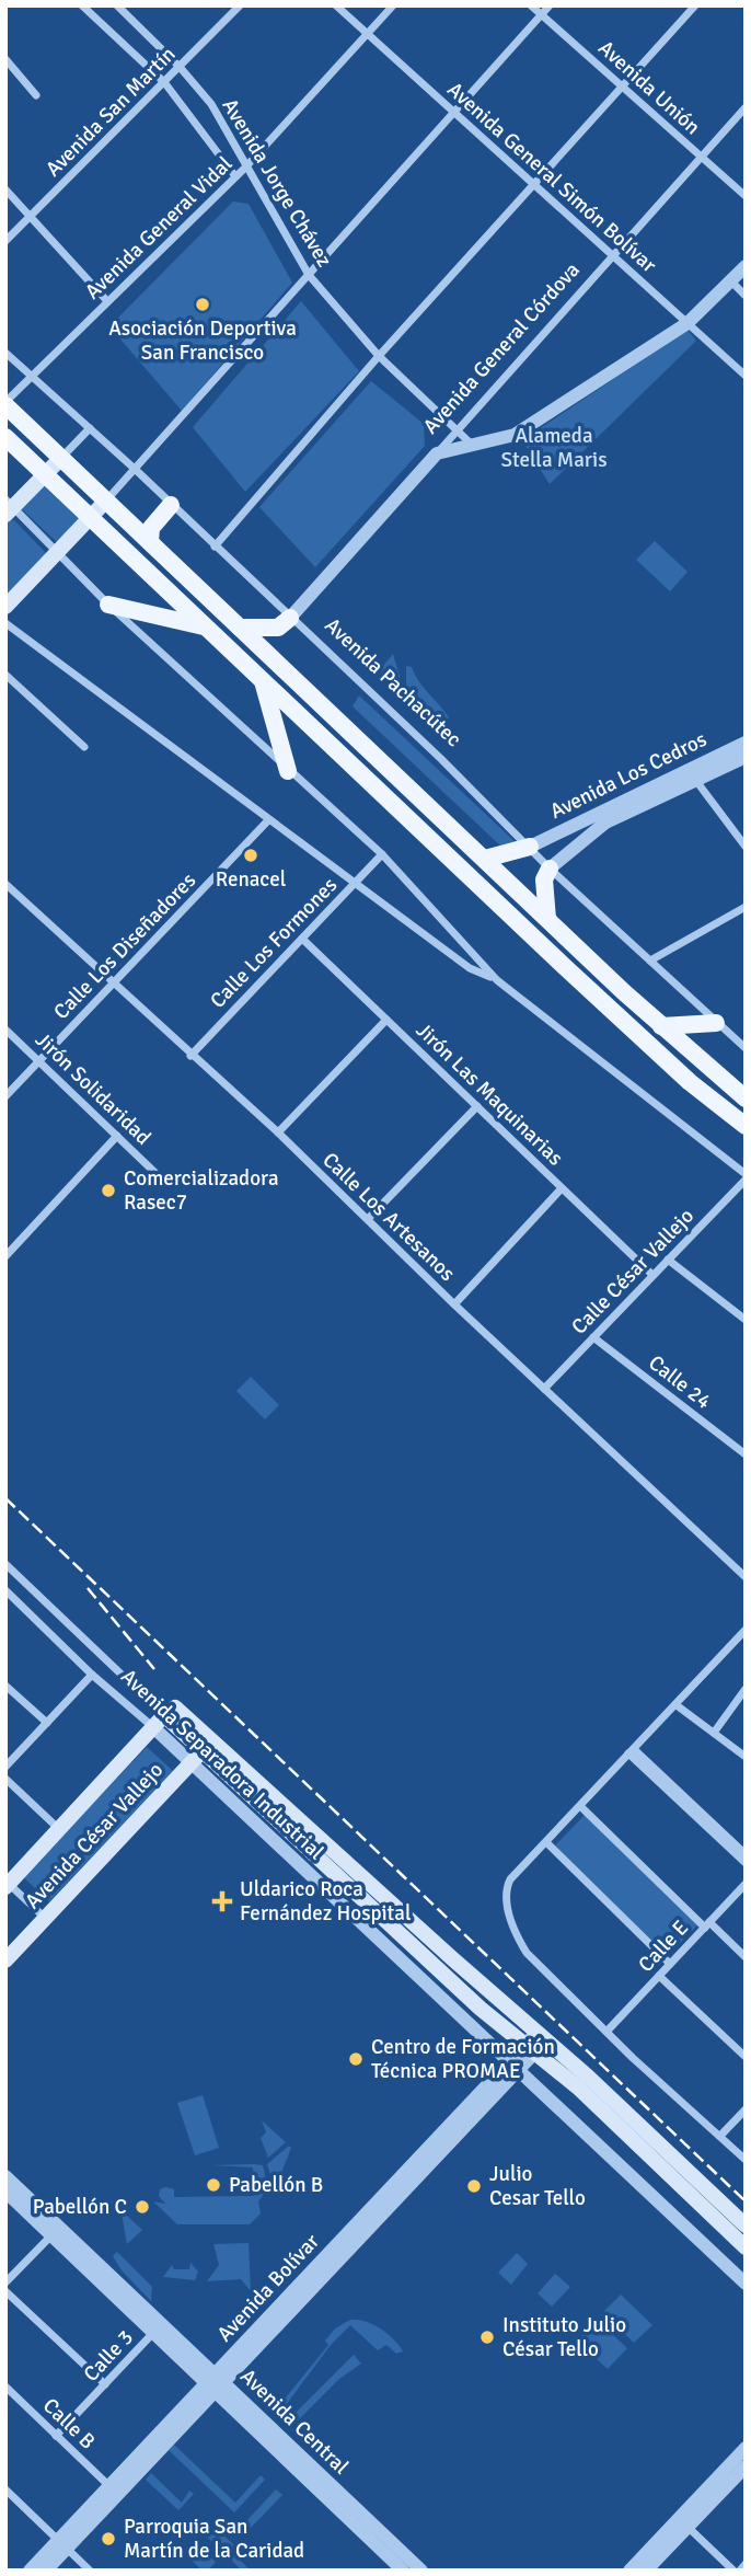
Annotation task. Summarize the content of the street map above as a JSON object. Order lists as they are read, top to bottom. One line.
{"streets":{"main road":["Avenida Separadora Industrial","Avenida César Vallejo"],"street":["Avenida Unión","Avenida San Martín","Avenida General Simón Bolívar","Avenida Jorge Chávez","Avenida General Vidal","Avenida General Córdova","Avenida Pachacútec","Avenida Los Cedros","Calle Los Formones","Calle Los Diseñadores","Jirón Solidaridad","Jirón Las Maquinarias","Calle Los Artesanos","Calle César Vallejo","Calle 24","Calle E","Avenida Bolívar","Calle 3","Avenida Central","Calle B"]},"crossings":[["Avenida Unión","Avenida General Córdova"],["Avenida San Martín","Avenida Jorge Chávez"],["Avenida General Simón Bolívar","Avenida General Vidal"],["Avenida General Simón Bolívar","Avenida General Córdova"],["Avenida Jorge Chávez","Avenida General Vidal"],["Avenida Jorge Chávez","Avenida General Córdova"],["Avenida General Vidal","Avenida Pachacútec"],["Avenida General Córdova","Avenida Pachacútec"],["Avenida Pachacútec","Avenida Los Cedros"],["Calle Los Formones","Jirón Las Maquinarias"],["Calle Los Formones","Calle Los Artesanos"],["Calle Los Diseñadores","Jirón Solidaridad"],["Calle Los Diseñadores","Calle Los Artesanos"],["Jirón Las Maquinarias","Calle César Vallejo"],["Calle Los Artesanos","Calle César Vallejo"],["Calle César Vallejo","Calle 24"],["Avenida Separadora Industrial","Avenida César Vallejo"],["Avenida Separadora Industrial","Avenida Bolívar"],["Avenida Bolívar","Avenida Central"],["Avenida Bolívar","Calle B"],["Calle 3","Avenida Central"],["Calle 3","Calle B"]],"parks":["Alameda Stella Maris"],"places":{"other":["Asociación Deportiva San Francisco","Renacel","Comercializadora Rasec7","Centro de Formación Técnica PROMAE","Pabellón B","Julio Cesar Tello","Pabellón C","Instituto Julio César Tello","Parroquia San Martín de la Caridad"],"health":["Uldarico Roca Fernández Hospital"]}}
